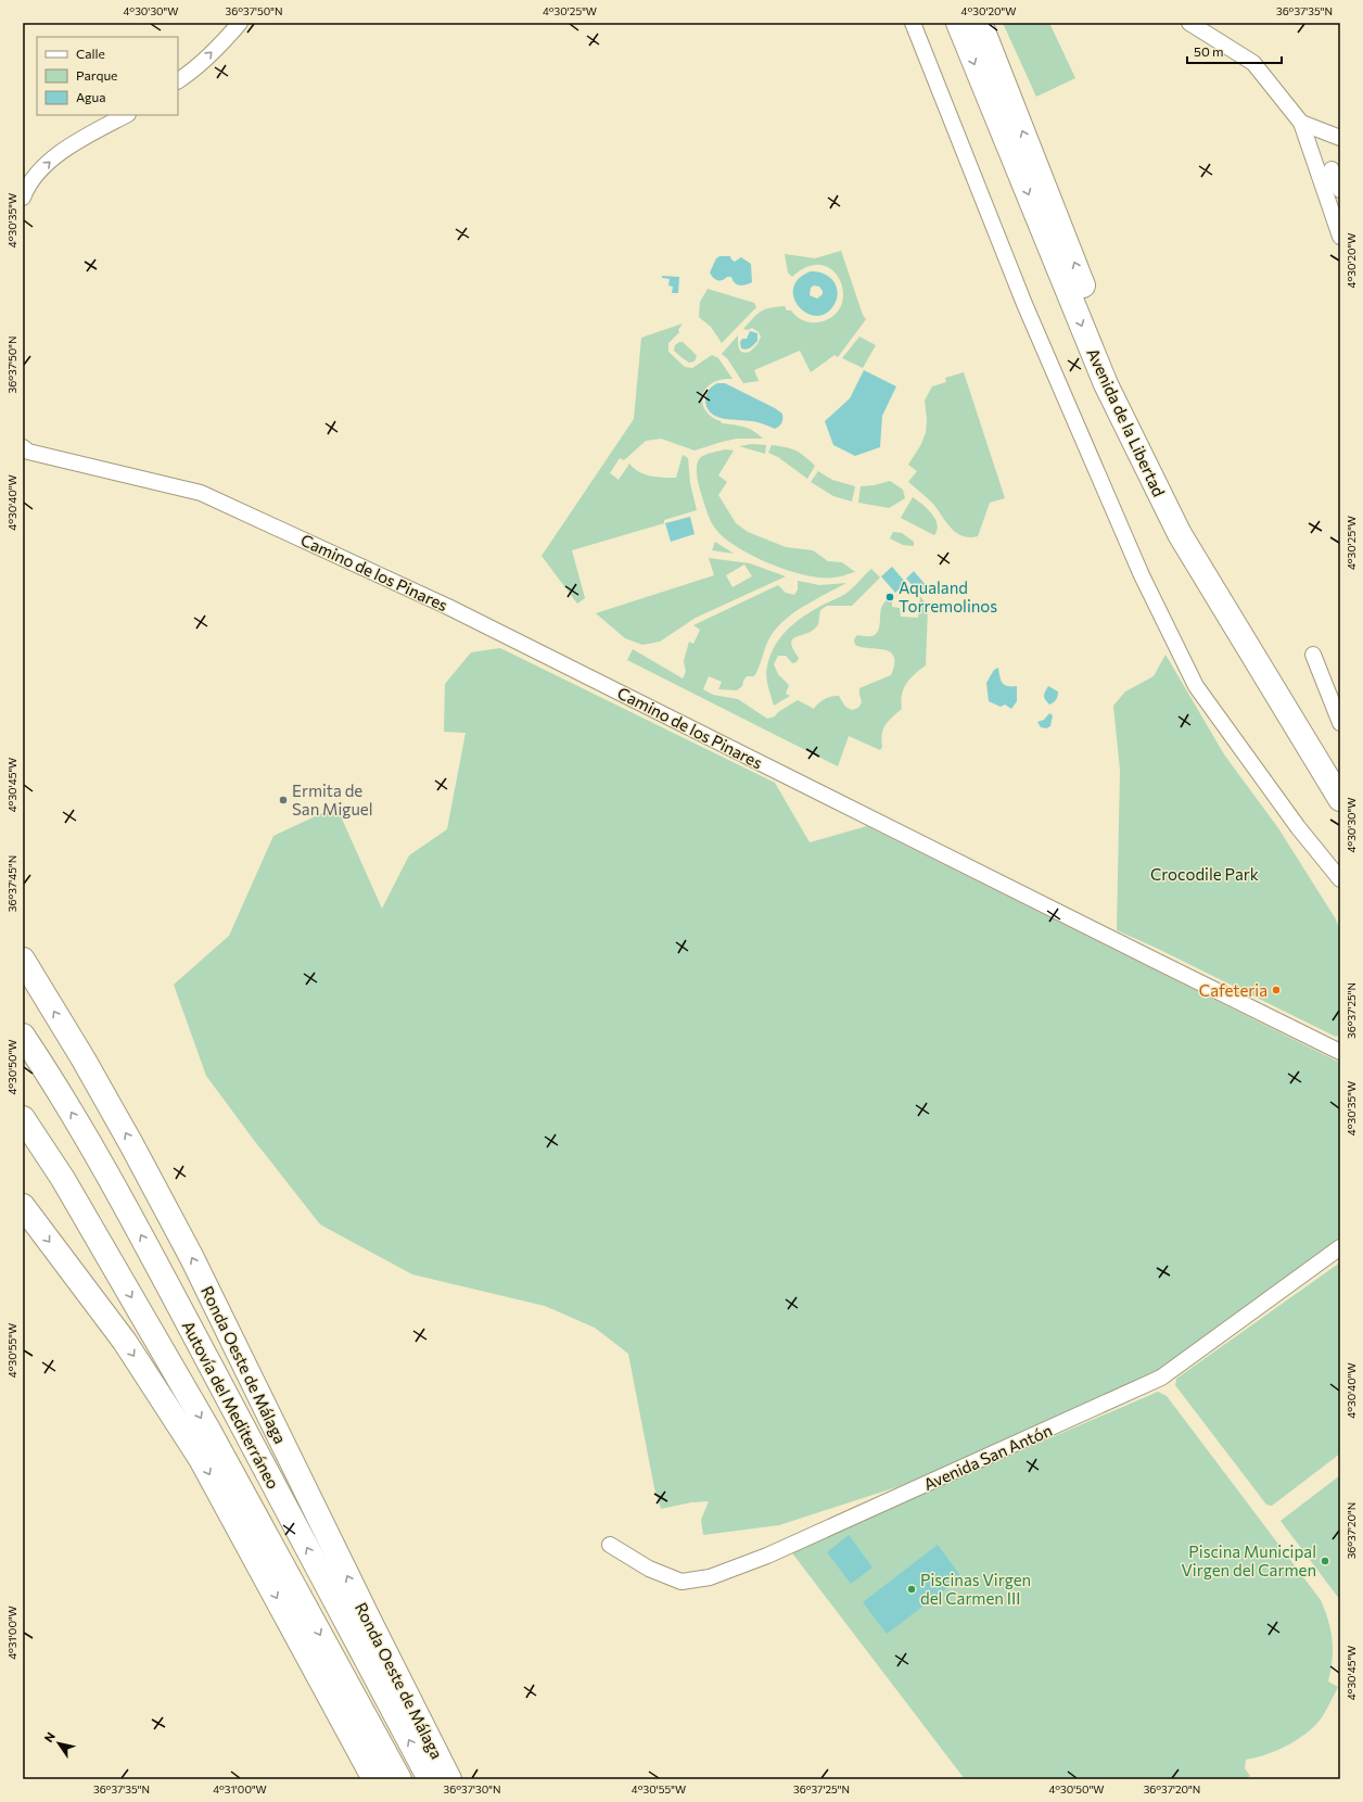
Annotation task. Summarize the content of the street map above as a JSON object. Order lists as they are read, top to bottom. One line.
{"streets":{"main road":["Avenida de la Libertad","Ronda Oeste de Málaga","Autovía del Mediterráneo"],"street":["Camino de los Pinares","Avenida San Antón"]},"parks":["Crocodile Park"],"places":["Aqualand Torremolinos","Ermita de San Miguel","Cafeteria","Piscina Municipal Virgen del Carmen","Piscinas Virgen del Carmen III"],"legend":["Calle","Parque","Agua"],"scale_bar":"50 m","north":"top left","coordinates":["4°30'30\"W","36°37'50\"N","4°30'25\"W","4°30'20\"W","36°37'35\"N","4°30'35\"W","4°30'40\"W","4°30'45\"W","36°37'45\"N","36°37'25\"N","4°30'50\"W","4°30'55\"W","36°37'20\"N","4°31'00\"W","36°37'30\"N"]}
